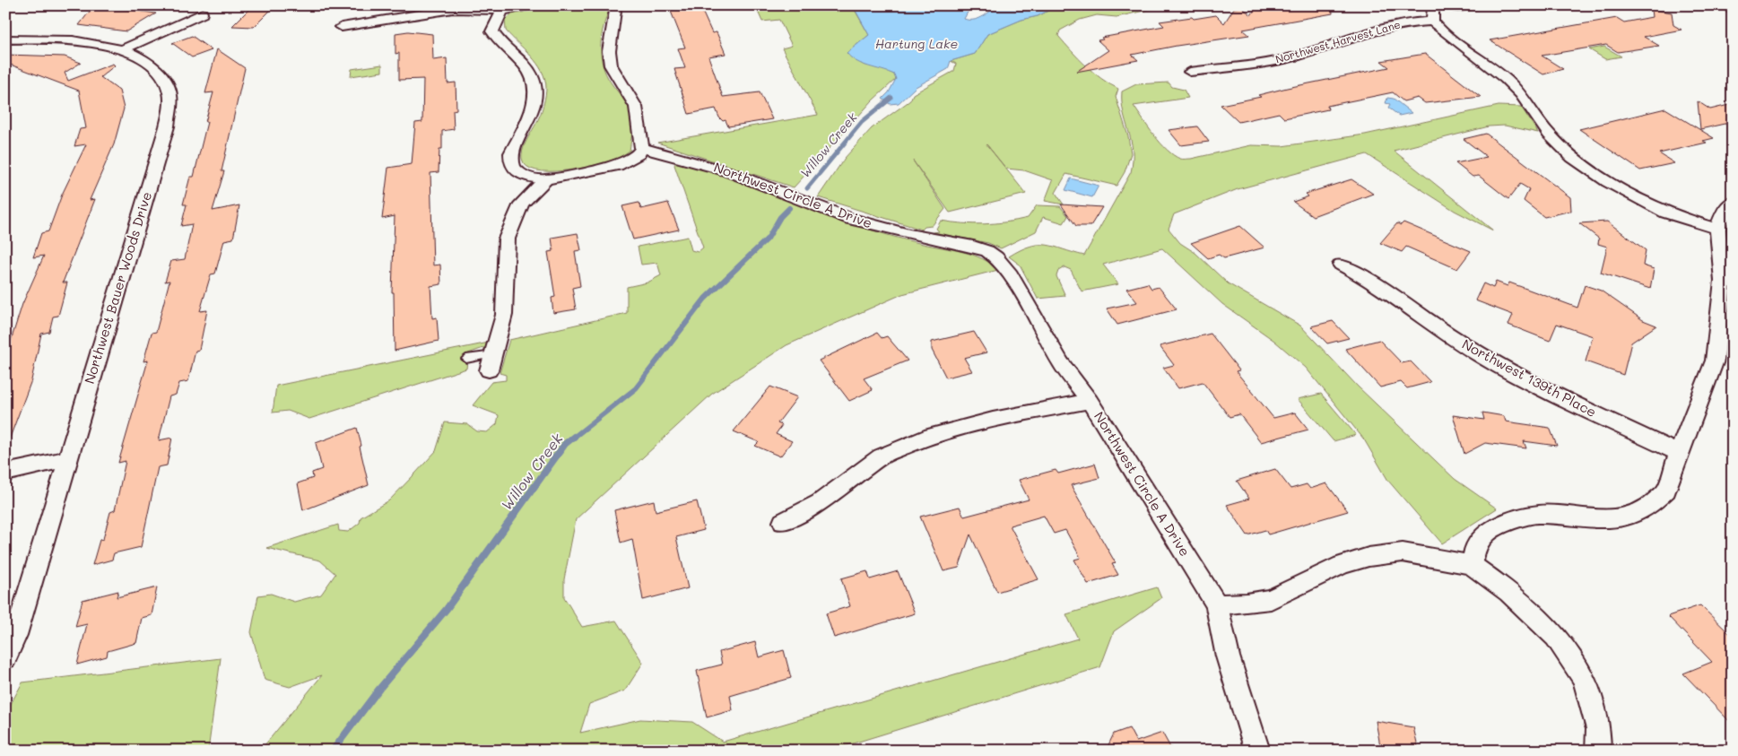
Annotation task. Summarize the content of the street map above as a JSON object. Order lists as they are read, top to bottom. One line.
{"streets":{"street":["Northwest Harvest Lane","Northwest Circle A Drive","Northwest Bauer Woods Drive","Northwest 139th Place"]},"water":["Hartung Lake","Willow Creek"]}
